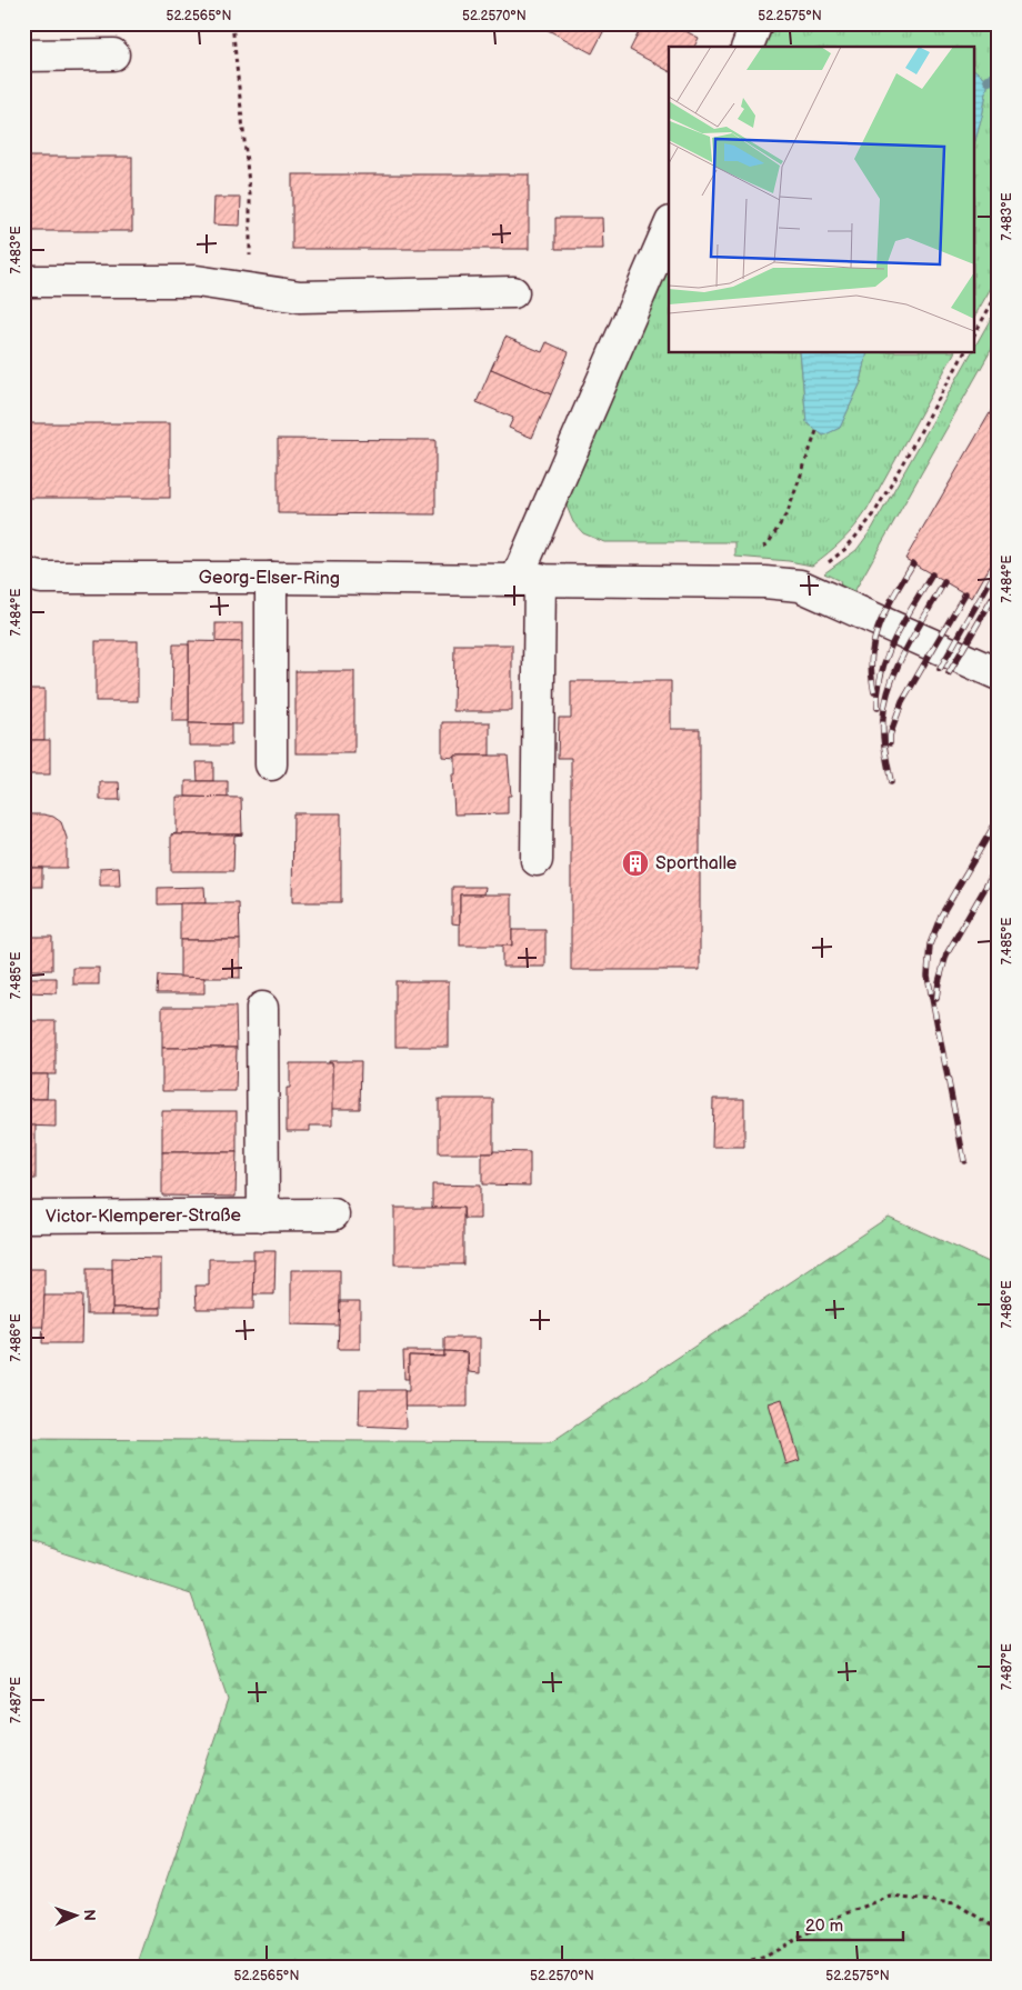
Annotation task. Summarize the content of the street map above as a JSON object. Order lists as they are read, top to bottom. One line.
{"streets":{"street":["Georg-Elser-Ring","Victor-Klemperer-Straße"]},"places":{"building":["Sporthalle"]},"scale_bar":"20 m","north":"right","coordinates":["52.2565°N","52.2570°N","52.2575°N","7.483°E","7.484°E","7.485°E","7.486°E","7.487°E"]}
